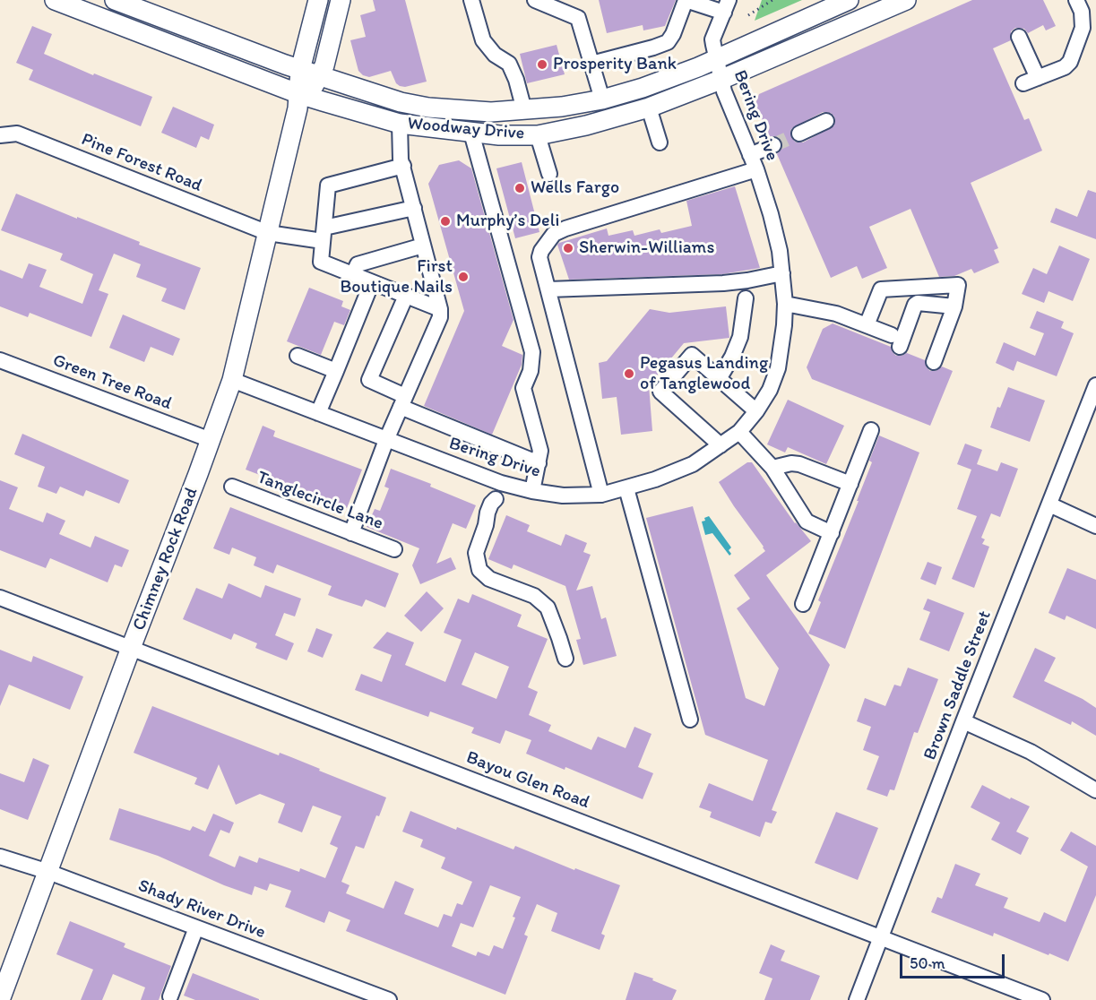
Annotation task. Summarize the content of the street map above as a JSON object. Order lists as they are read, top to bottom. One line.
{"streets":{"main road":["Woodway Drive","Chimney Rock Road"],"street":["Bering Drive","Pine Forest Road","Green Tree Road","Tanglecircle Lane","Brown Saddle Street","Bayou Glen Road","Shady River Drive"]},"crossings":[["Bering Drive","Woodway Drive"],["Bering Drive","Chimney Rock Road"],["Woodway Drive","Chimney Rock Road"],["Pine Forest Road","Chimney Rock Road"],["Green Tree Road","Chimney Rock Road"],["Chimney Rock Road","Bayou Glen Road"],["Chimney Rock Road","Shady River Drive"],["Brown Saddle Street","Bayou Glen Road"]],"places":["Prosperity Bank","Wells Fargo","Murphy’s Deli","Sherwin-Williams","First Boutique Nails","Pegasus Landing of Tanglewood"],"scale_bar":"50 m"}
